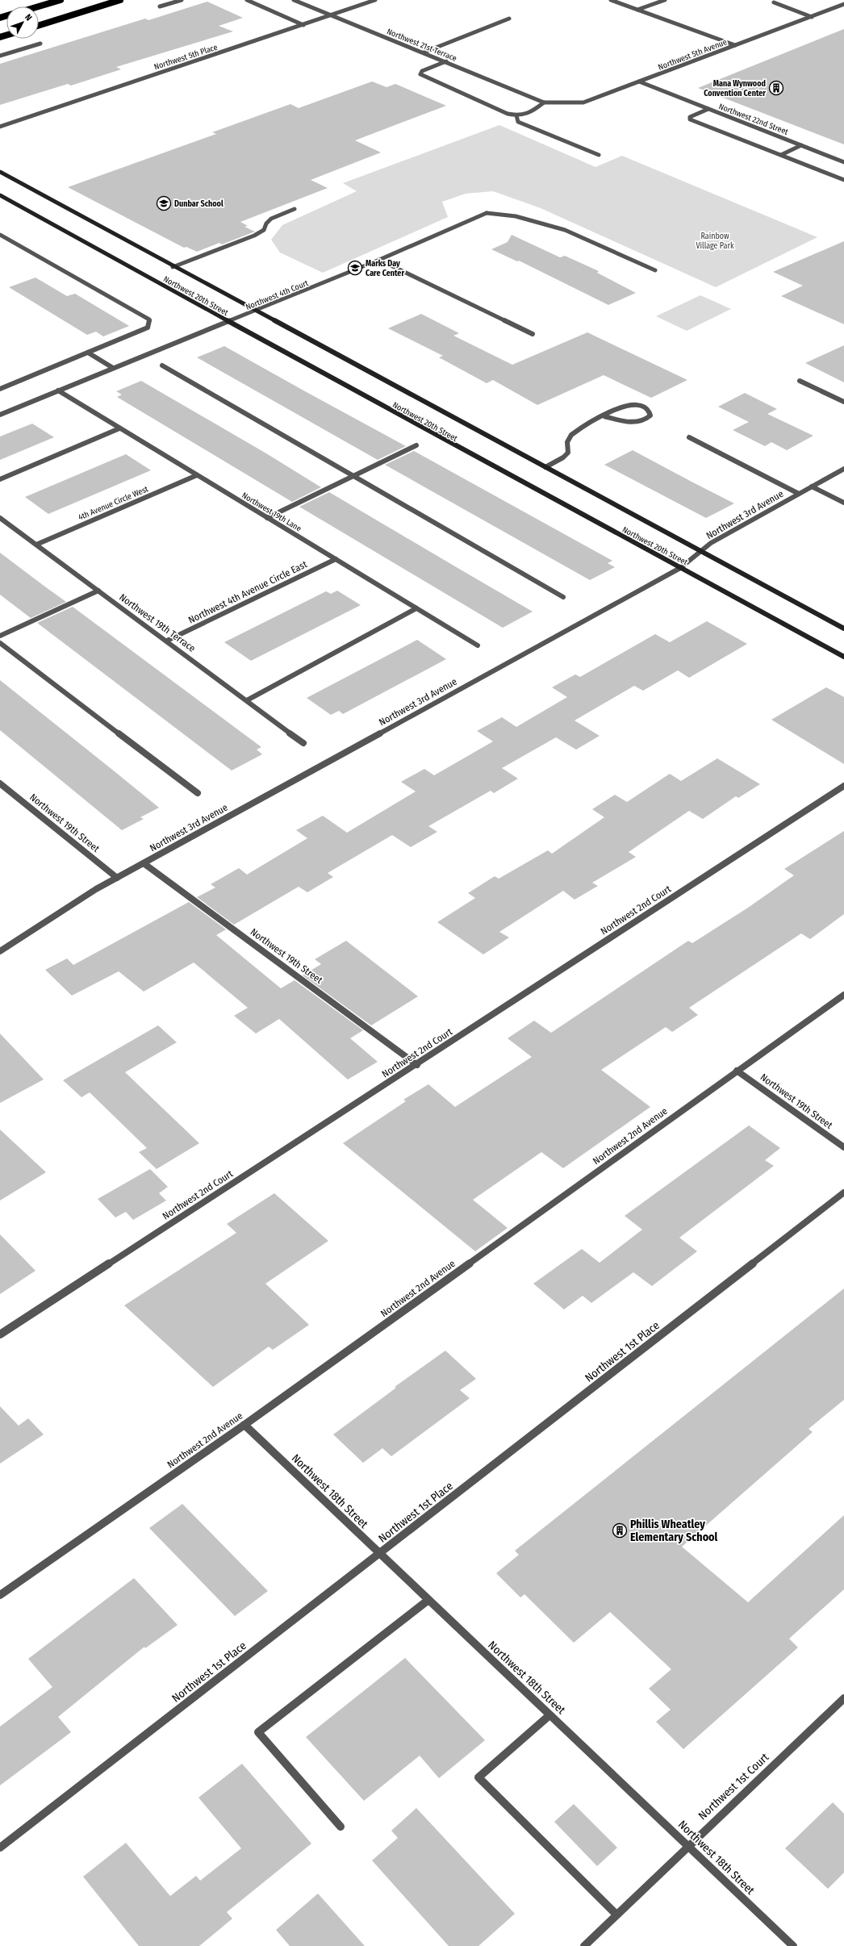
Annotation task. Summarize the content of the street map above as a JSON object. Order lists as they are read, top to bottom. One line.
{"streets":{"main road":["Northwest 20th Street"],"street":["Northwest 21st Terrace","Northwest 5th Avenue","Northwest 5th Place","Northwest 22nd Street","Northwest 4th Court","4th Avenue Circle West","Northwest 19th Lane","Northwest 3rd Avenue","Northwest 4th Avenue Circle East","Northwest 19th Terrace","Northwest 19th Street","Northwest 2nd Court","Northwest 2nd Avenue","Northwest 1st Place","Northwest 18th Street","Northwest 1st Court"]},"crossings":[["Northwest 21st Terrace","Northwest 5th Avenue"],["Northwest 21st Terrace","Northwest 5th Place"],["Northwest 5th Avenue","Northwest 22nd Street"],["Northwest 4th Court","Northwest 20th Street"],["Northwest 4th Court","Northwest 19th Lane"],["Northwest 20th Street","Northwest 3rd Avenue"],["4th Avenue Circle West","Northwest 19th Lane"],["4th Avenue Circle West","Northwest 19th Terrace"],["Northwest 19th Lane","Northwest 4th Avenue Circle East"],["Northwest 3rd Avenue","Northwest 19th Street"],["Northwest 4th Avenue Circle East","Northwest 19th Terrace"],["Northwest 19th Street","Northwest 2nd Court"],["Northwest 19th Street","Northwest 2nd Avenue"],["Northwest 2nd Avenue","Northwest 18th Street"],["Northwest 1st Place","Northwest 18th Street"],["Northwest 18th Street","Northwest 1st Court"]],"parks":["Rainbow Village Park"],"places":{"building":["Mana Wynwood Convention Center","Phillis Wheatley Elementary School"],"school or university":["Dunbar School","Marks Day Care Center"]},"north":"top right"}
